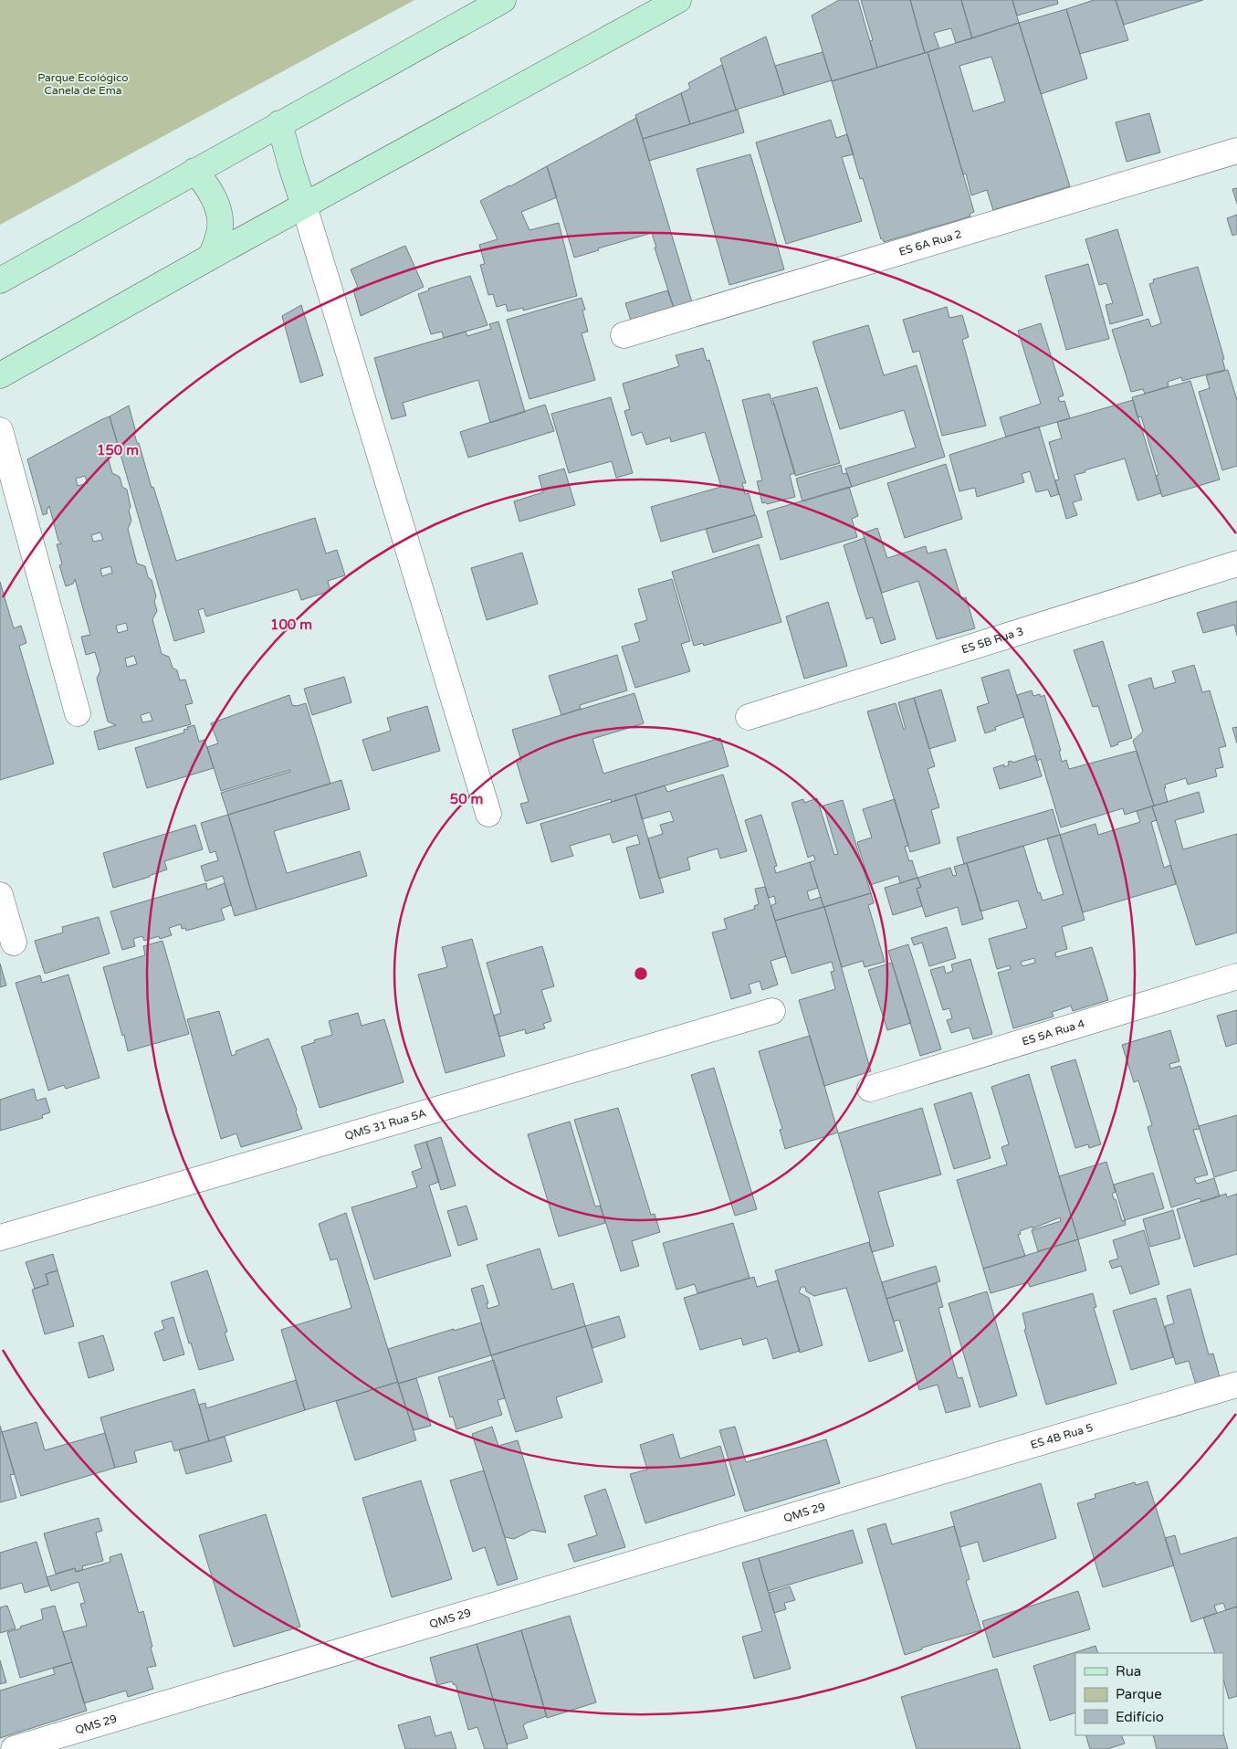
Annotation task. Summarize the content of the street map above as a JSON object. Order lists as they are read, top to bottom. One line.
{"streets":{"street":["ES 6A Rua 2","ES 5B Rua 3","ES 5A Rua 4","QMS 31 Rua 5A","ES 4B Rua 5","QMS 29"]},"crossings":[["ES 4B Rua 5","QMS 29"]],"parks":["Parque Ecológico Canela de Ema"],"legend":["Rua","Parque","Edifício"],"rings":["150 m","100 m","50 m"]}
